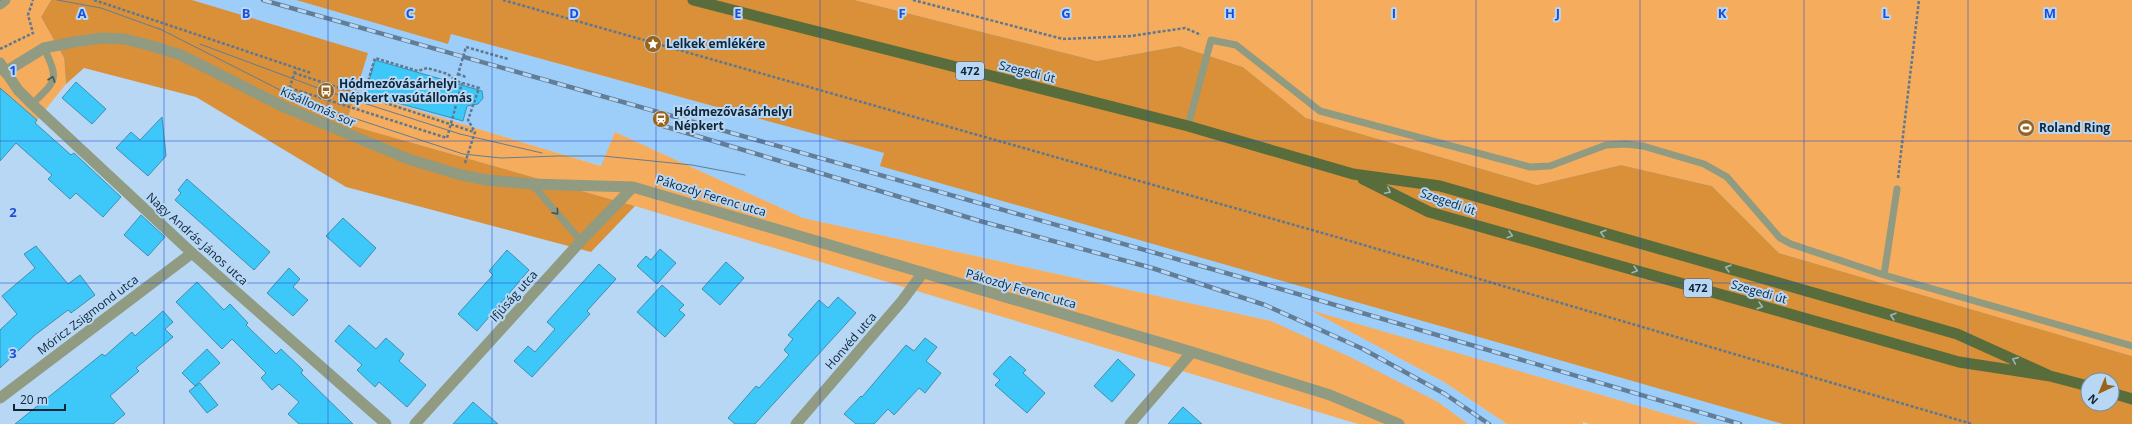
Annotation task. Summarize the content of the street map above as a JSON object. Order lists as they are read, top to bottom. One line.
{"streets":{"main road":["472","Szegedi út"],"street":["Kisállomás sor","Pákozdy Ferenc utca","Nagy András János utca","Ifjúság utca","Móricz Zsigmond utca","Honvéd utca"]},"crossings":[["Kisállomás sor","Pákozdy Ferenc utca"],["Kisállomás sor","Nagy András János utca"],["Kisállomás sor","Ifjúság utca"],["Pákozdy Ferenc utca","Ifjúság utca"],["Pákozdy Ferenc utca","Honvéd utca"],["Nagy András János utca","Móricz Zsigmond utca"]],"places":{"place":["Lelkek emlékére"],"bus stop":["Hódmezővásárhelyi Népkert vasútállomás"],"station":["Hódmezővásárhelyi Népkert"],"sports":["Roland Ring"]},"scale_bar":"20 m","north":"bottom left","grid":{"columns":["A","B","C","D","E","F","G","H","I","J","K","L","M"],"rows":["1","2","3"]}}
